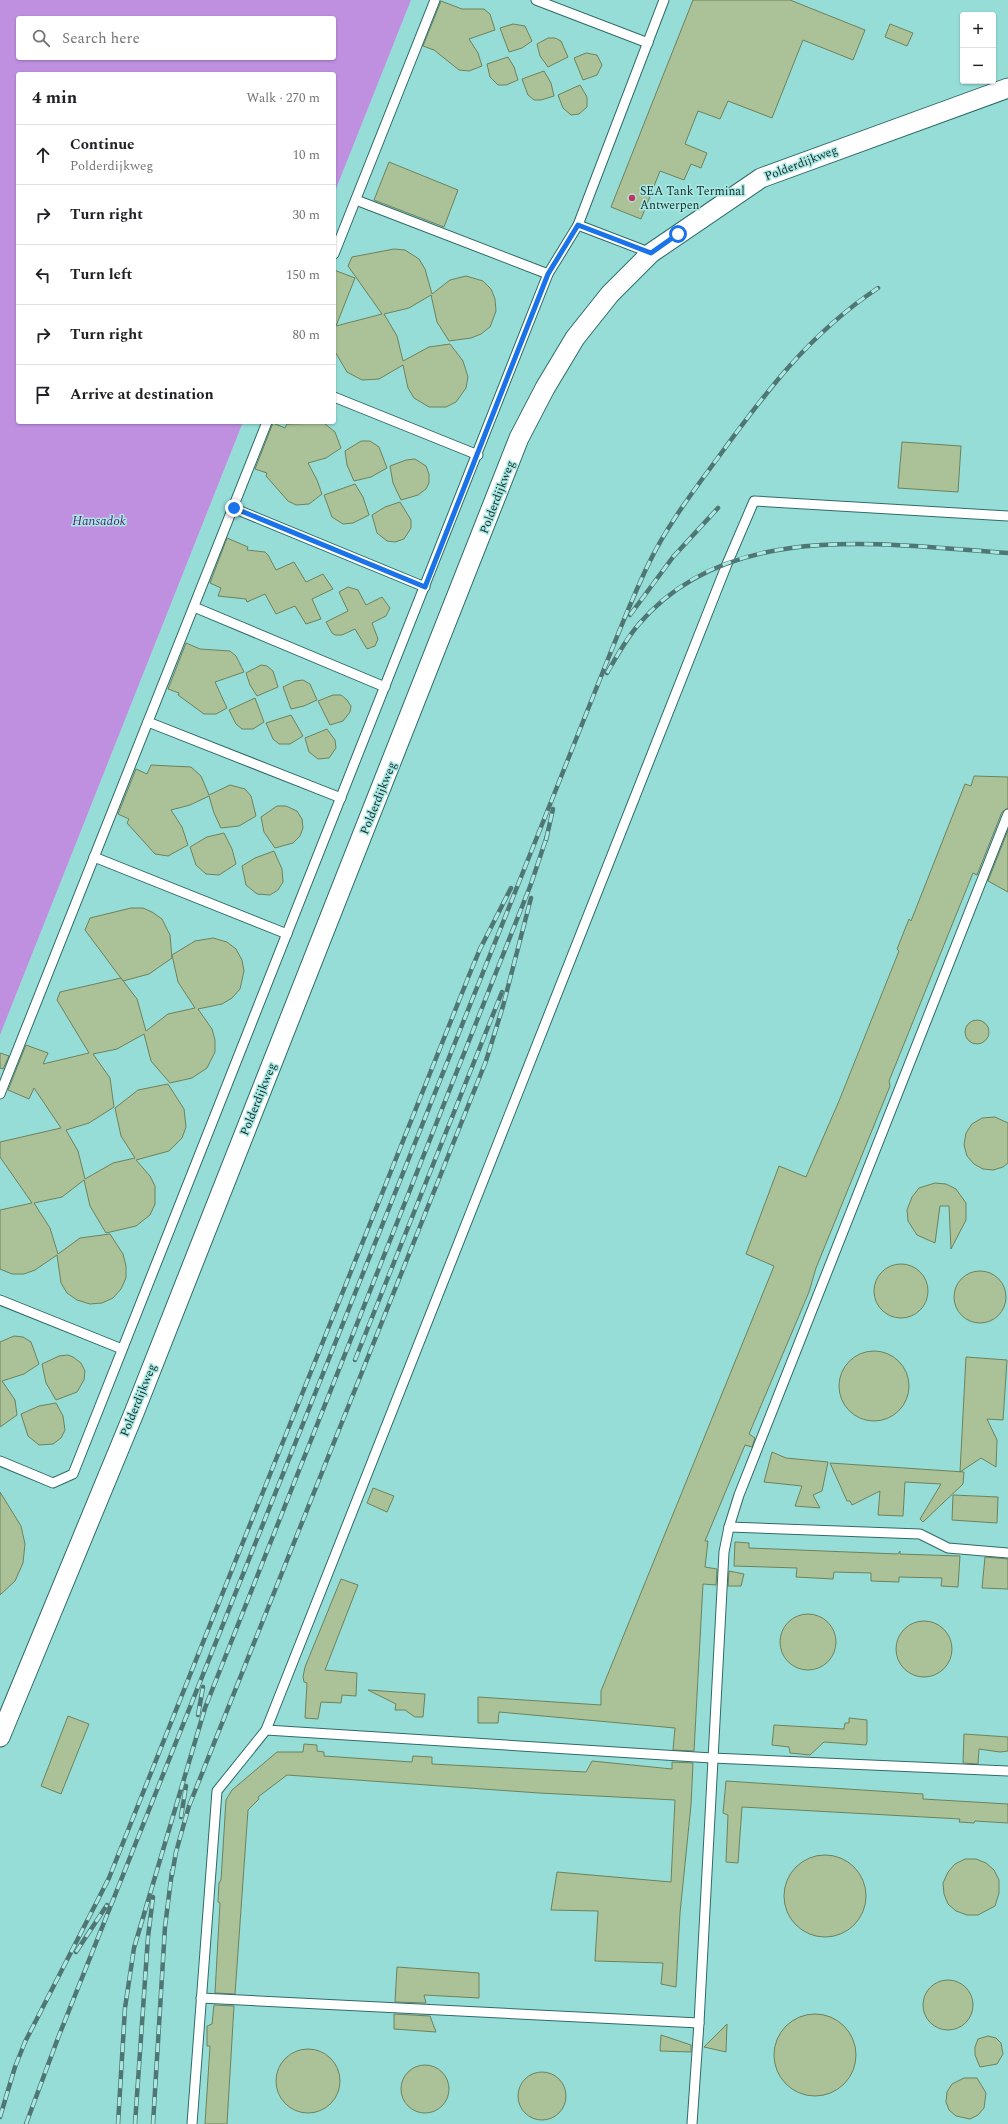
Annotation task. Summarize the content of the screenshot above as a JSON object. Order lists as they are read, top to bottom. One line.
{"streets":{"street":["Polderdijkweg"]},"water":["Hansadok"],"places":["SEA Tank Terminal Antwerpen"],"page":{"map_buttons":["+","−"],"search":"Search here","heading":["4 min","Walk · 270 m"],"list":[["Continue","Polderdijkweg","10 m"],["Turn right","30 m"],["Turn left","150 m"],["Turn right","80 m"],"Arrive at destination"]}}
